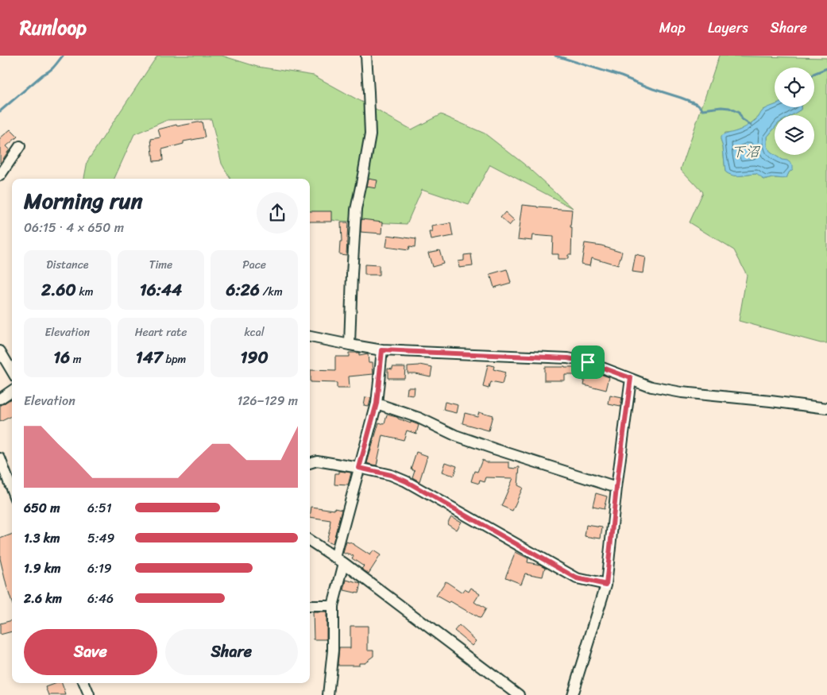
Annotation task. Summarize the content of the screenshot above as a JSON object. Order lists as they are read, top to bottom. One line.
{"water":["下沼"],"page":{"header":"Runloop","nav":["Map","Layers","Share"],"heading":["Morning run","06:15 · 4 × 650 m"],"stats":[["Distance","2.60 km"],["Time","16:44"],["Pace","6:26 /km"],["Elevation","16 m"],["Heart rate","147 bpm"],["kcal","190"]],"chart":["Elevation","126–129 m"],"list":[{"name":"650 m","note":"6:51"},{"name":"1.3 km","note":"5:49"},{"name":"1.9 km","note":"6:19"},{"name":"2.6 km","note":"6:46"}],"buttons":["Save","Share"]}}
